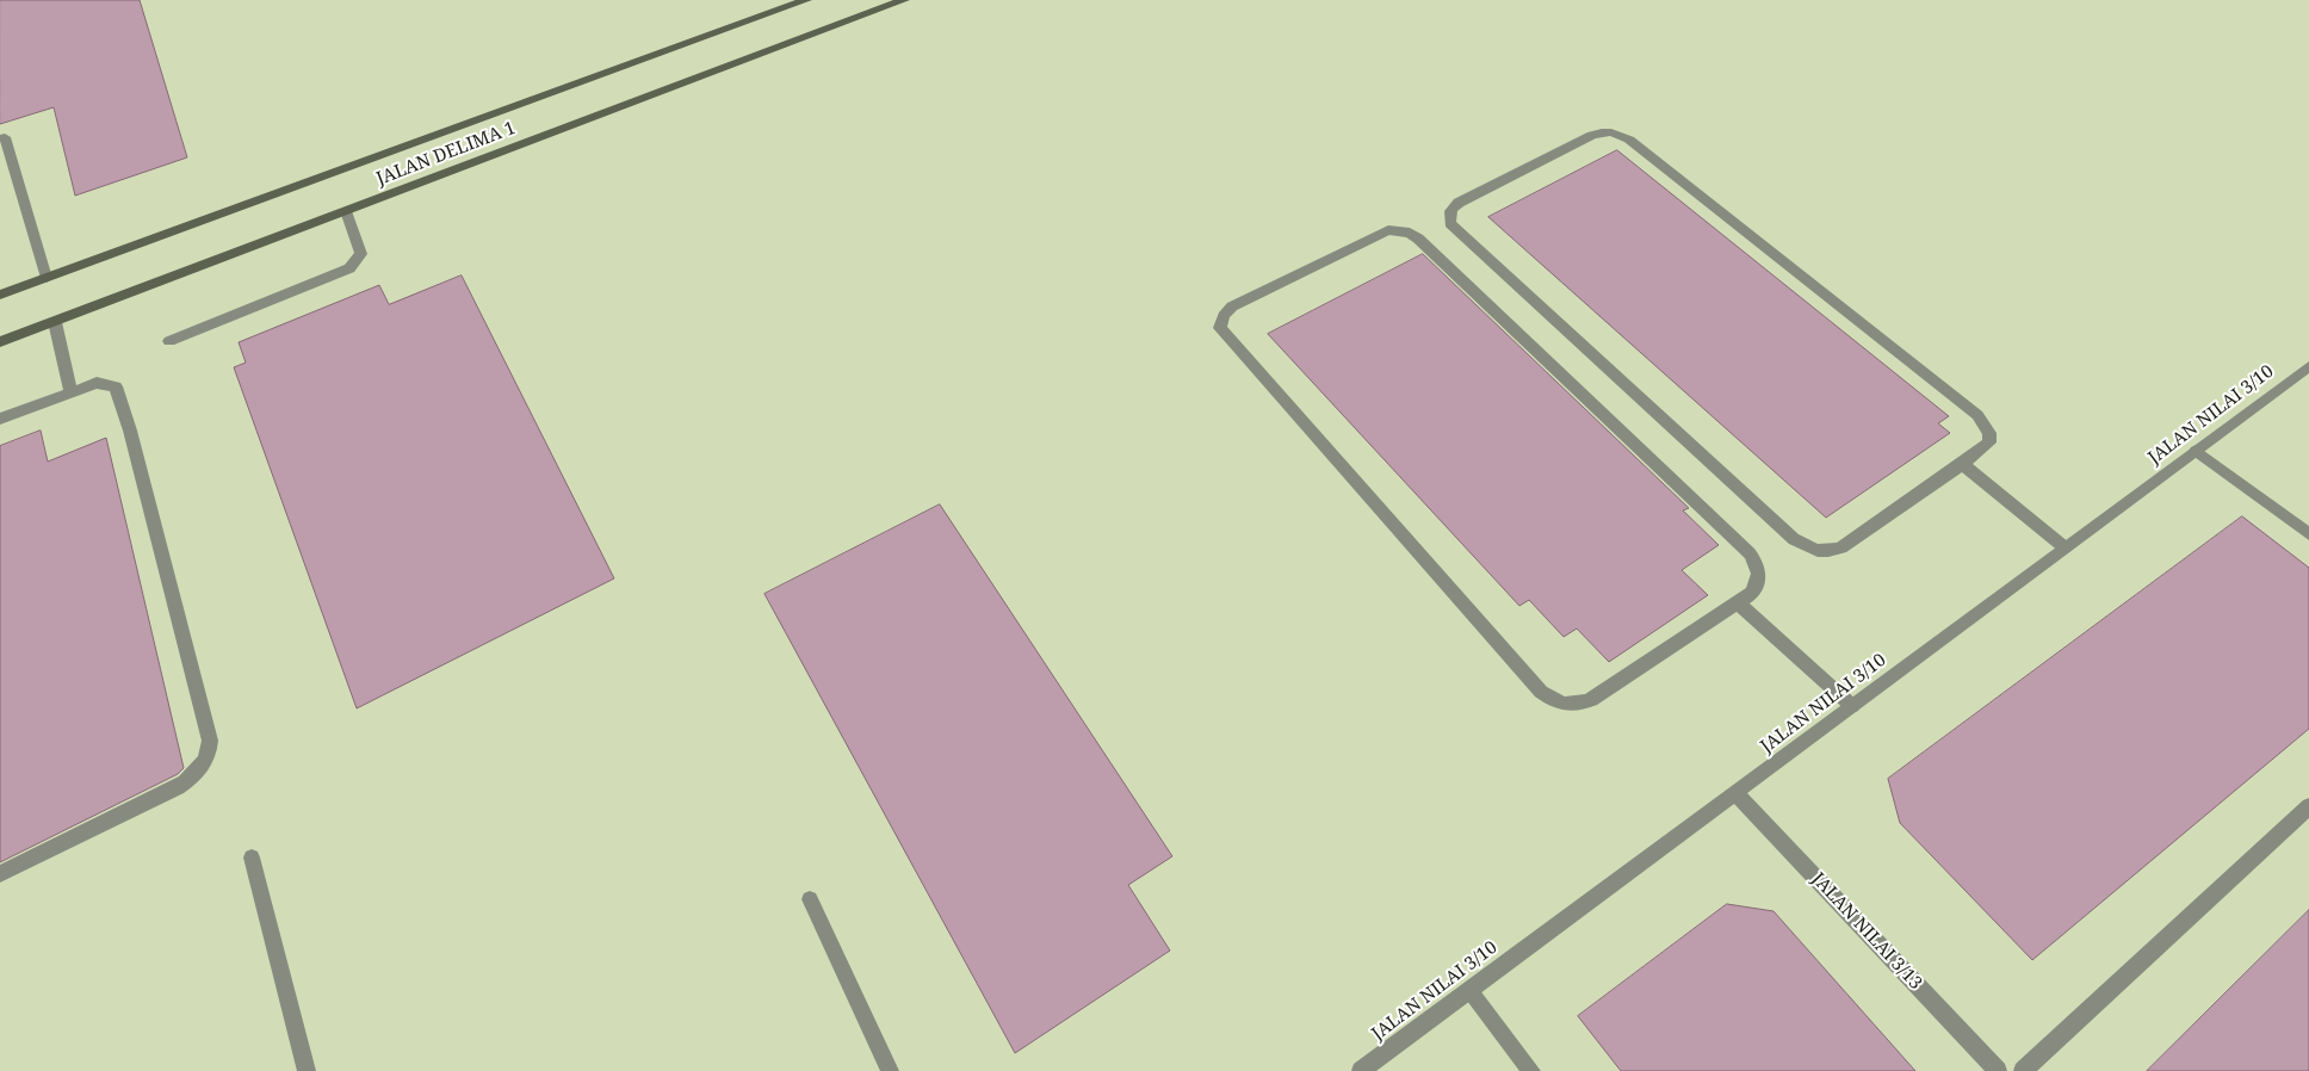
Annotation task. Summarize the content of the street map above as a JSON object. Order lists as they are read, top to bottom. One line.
{"streets":{"street":["JALAN DELIMA 1","JALAN NILAI 3/10","JALAN NILAI 3/13"]},"crossings":[["JALAN NILAI 3/10","JALAN NILAI 3/13"]]}
